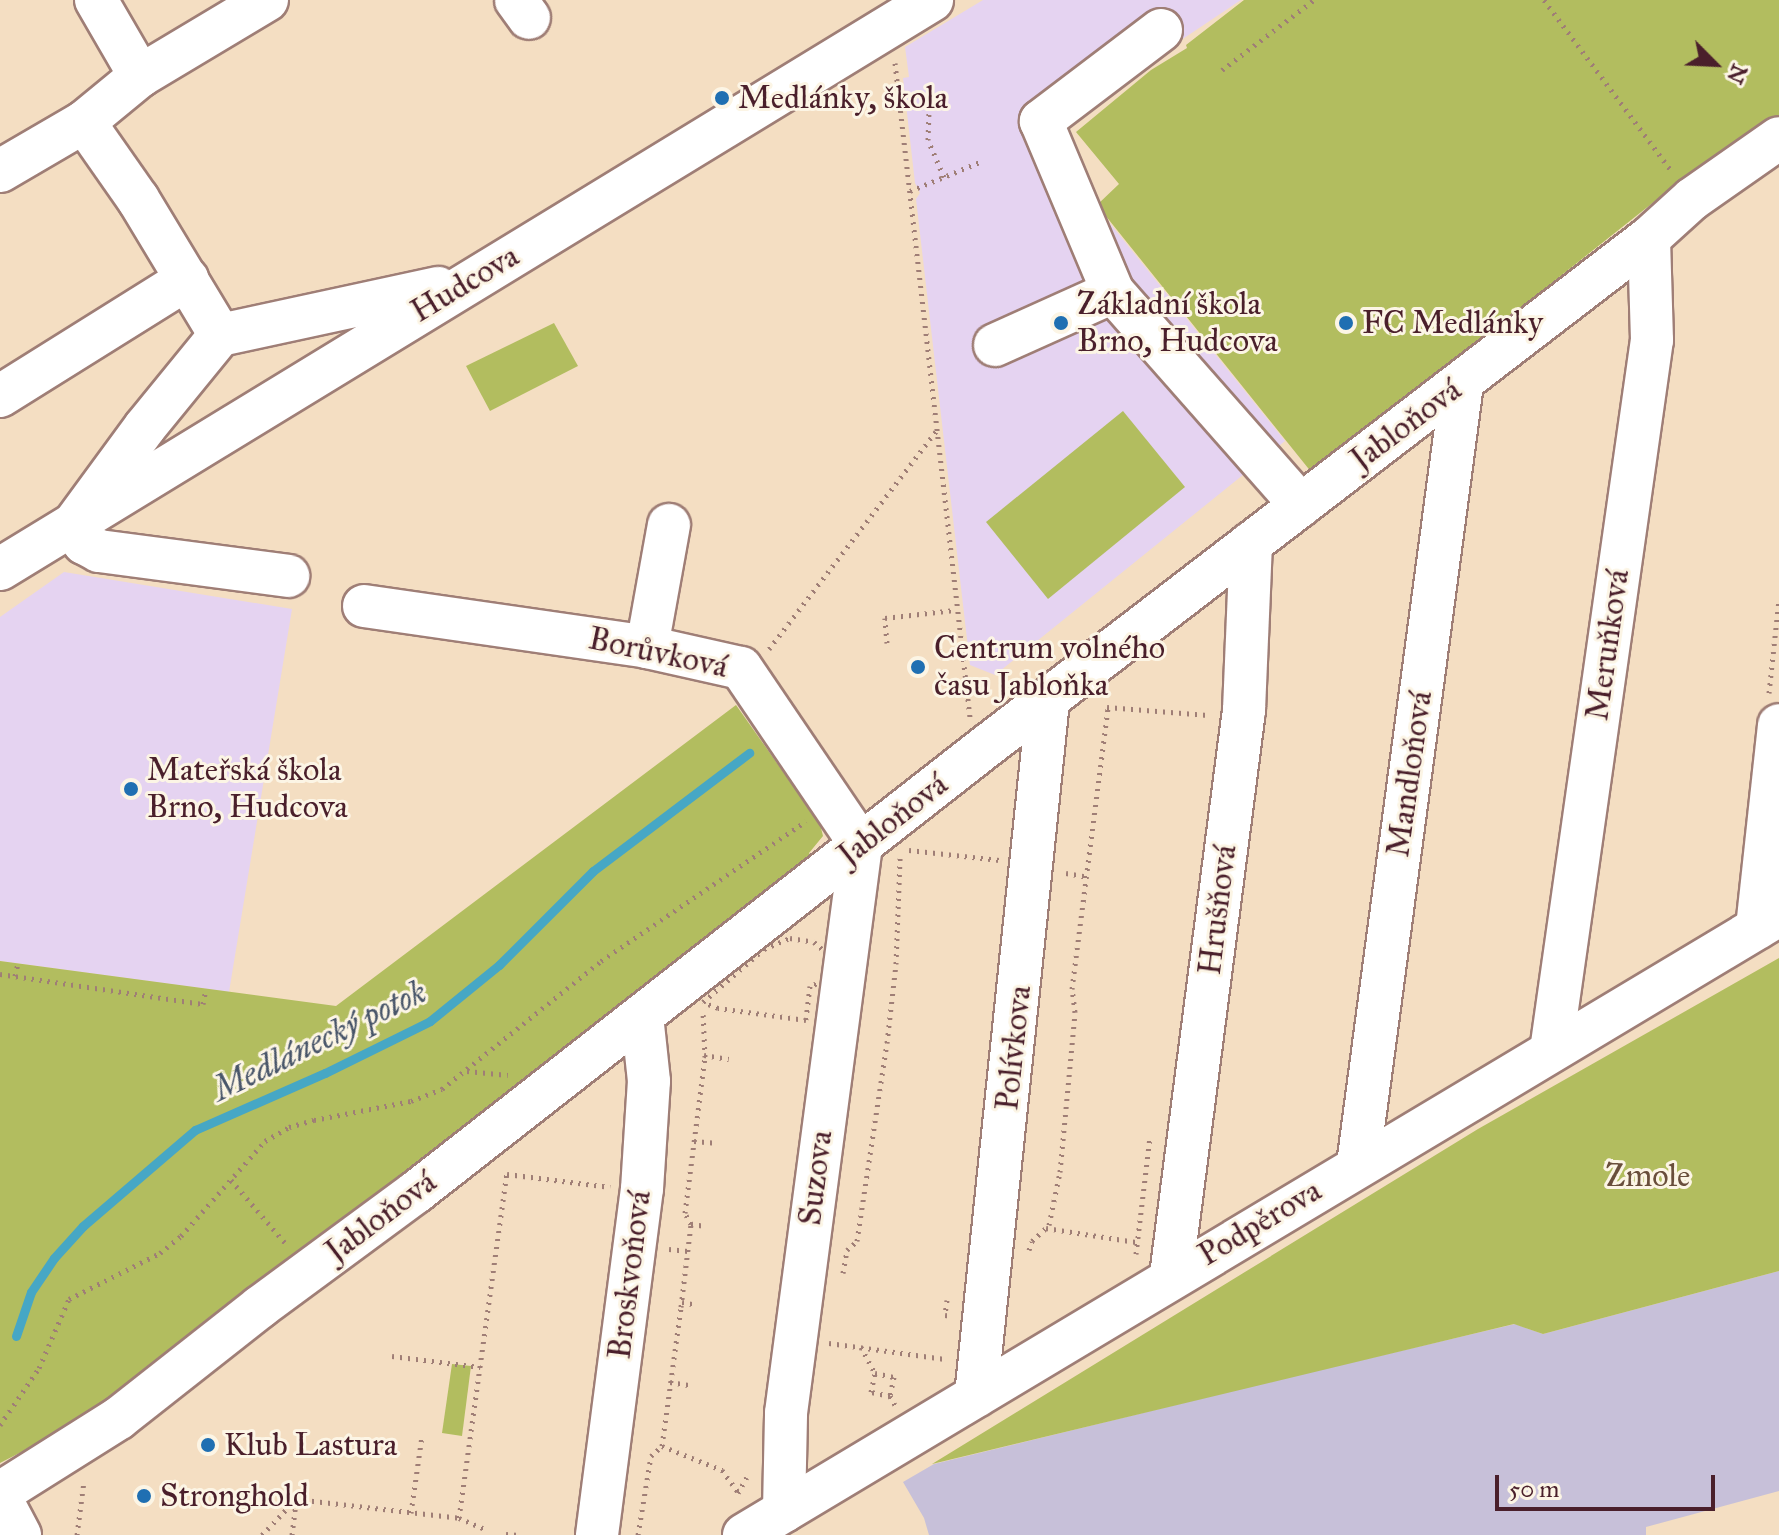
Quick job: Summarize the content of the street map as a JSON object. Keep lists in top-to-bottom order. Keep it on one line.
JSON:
{"streets":{"street":["Hudcova","Jabloňová","Meruňková","Borůvková","Mandloňová","Hrušňová","Polívkova","Suzova","Podpěrova","Broskvoňová"]},"crossings":[["Jabloňová","Meruňková"],["Jabloňová","Borůvková"],["Jabloňová","Mandloňová"],["Jabloňová","Hrušňová"],["Jabloňová","Polívkova"],["Jabloňová","Suzova"],["Jabloňová","Broskvoňová"],["Meruňková","Podpěrova"],["Borůvková","Suzova"],["Mandloňová","Podpěrova"],["Hrušňová","Podpěrova"],["Polívkova","Podpěrova"],["Suzova","Podpěrova"]],"water":["Medlánecký potok"],"parks":["Zmole"],"places":["Medlánky, škola","Základní škola Brno, Hudcova","FC Medlánky","Centrum volného času Jabloňka","Mateřská škola Brno, Hudcova","Klub Lastura","Stronghold"],"scale_bar":"50 m","north":"bottom right"}
